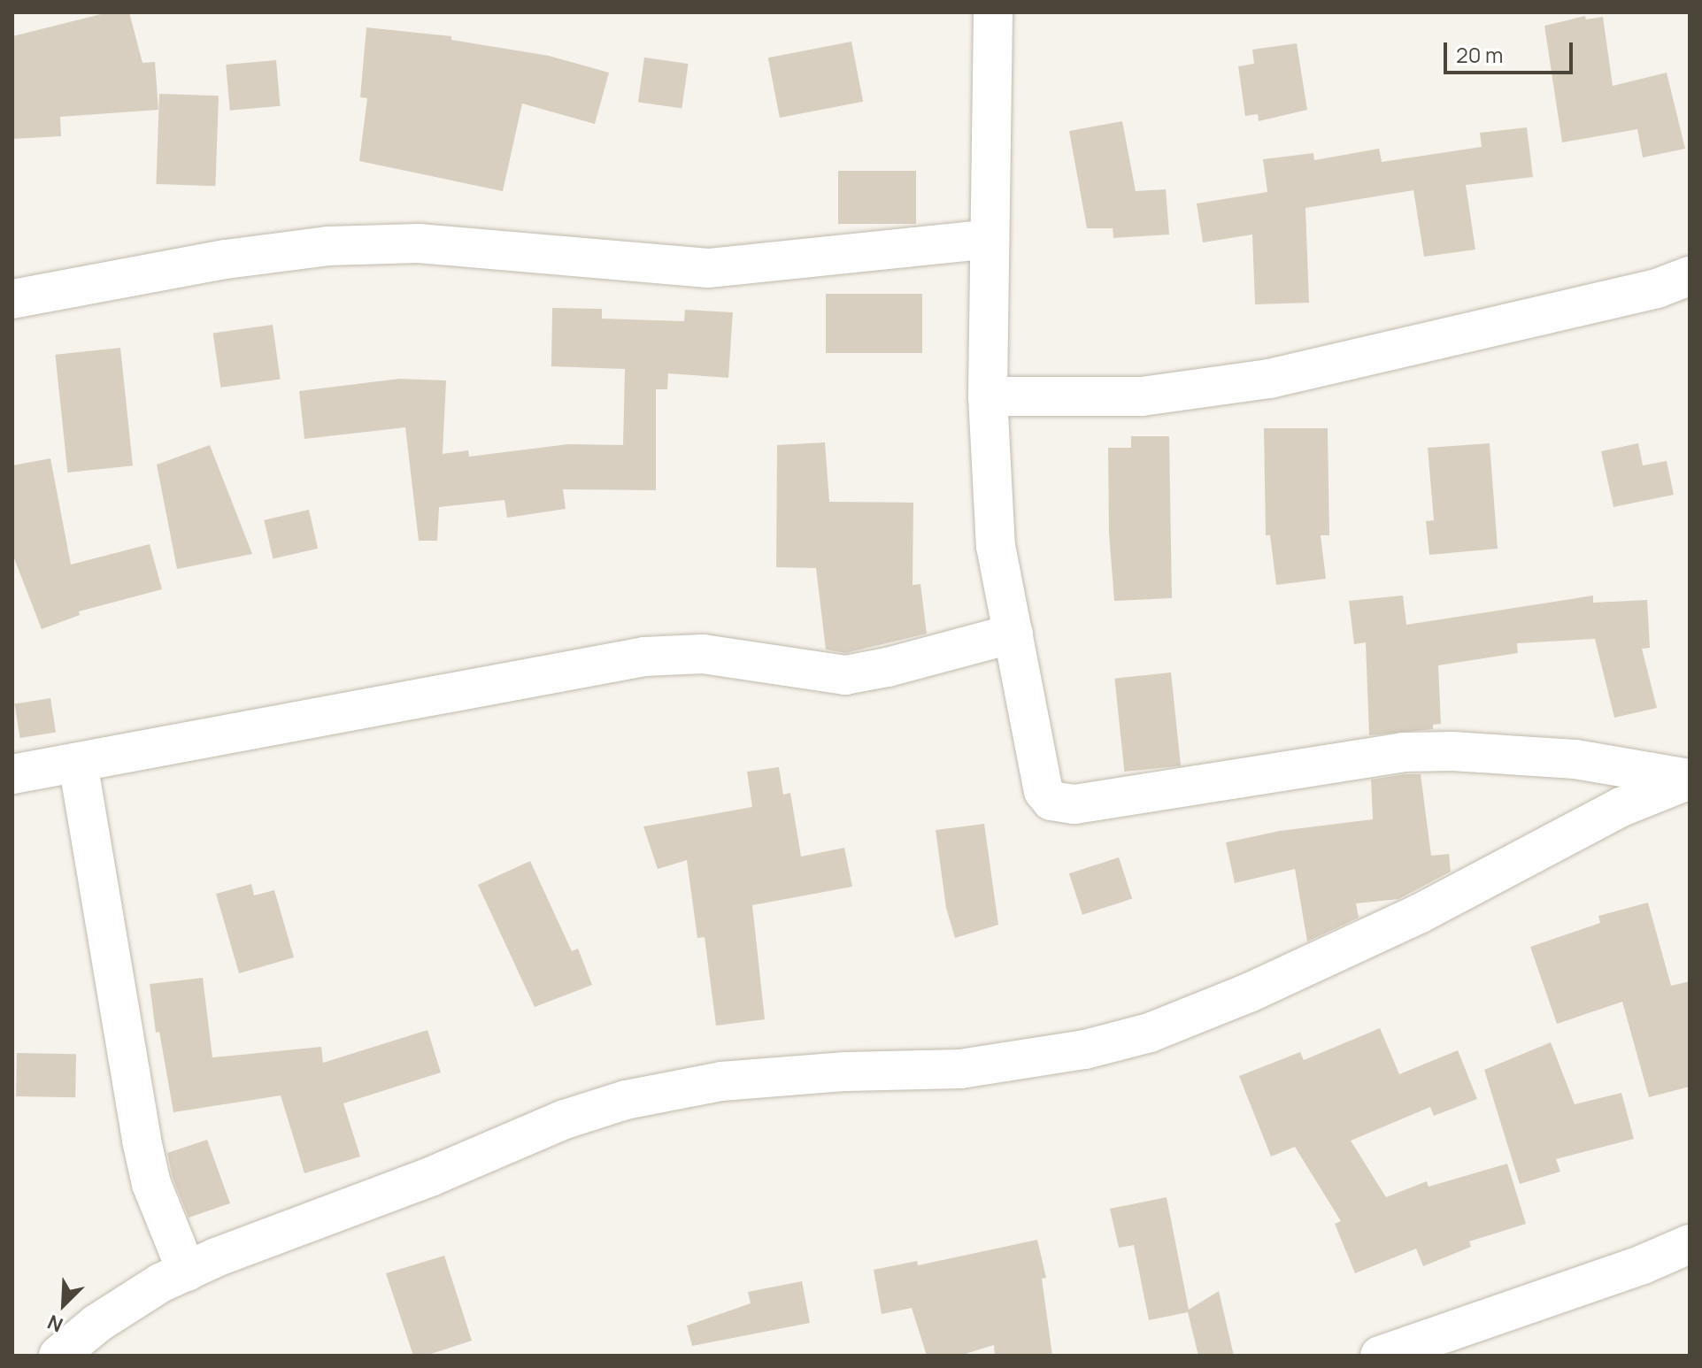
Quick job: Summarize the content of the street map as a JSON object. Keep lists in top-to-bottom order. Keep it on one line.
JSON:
{"scale_bar":"20 m","north":"bottom left"}
